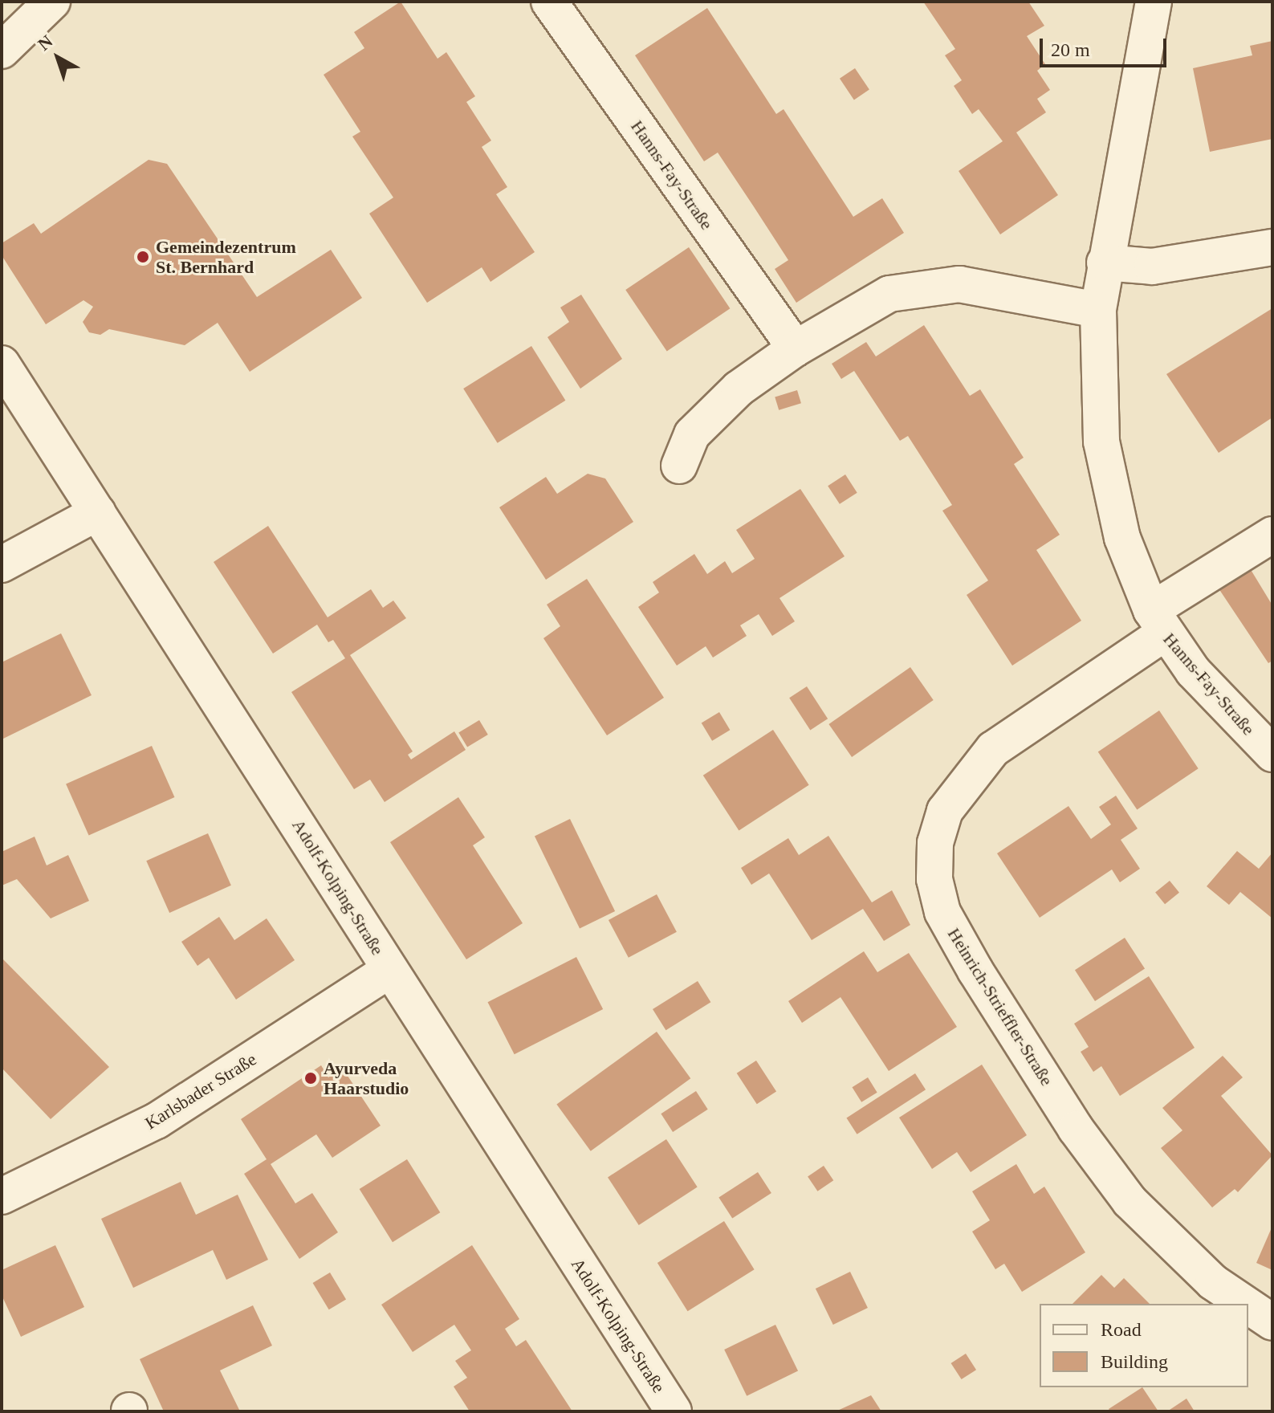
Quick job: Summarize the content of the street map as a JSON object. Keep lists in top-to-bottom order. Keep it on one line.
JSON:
{"streets":{"street":["Hanns-Fay-Straße","Adolf-Kolping-Straße","Heinrich-Strieffler-Straße","Karlsbader Straße"]},"crossings":[["Hanns-Fay-Straße","Heinrich-Strieffler-Straße"],["Adolf-Kolping-Straße","Karlsbader Straße"]],"places":["Gemeindezentrum St. Bernhard","Ayurveda Haarstudio"],"legend":["Road","Building"],"scale_bar":"20 m","north":"top left"}
